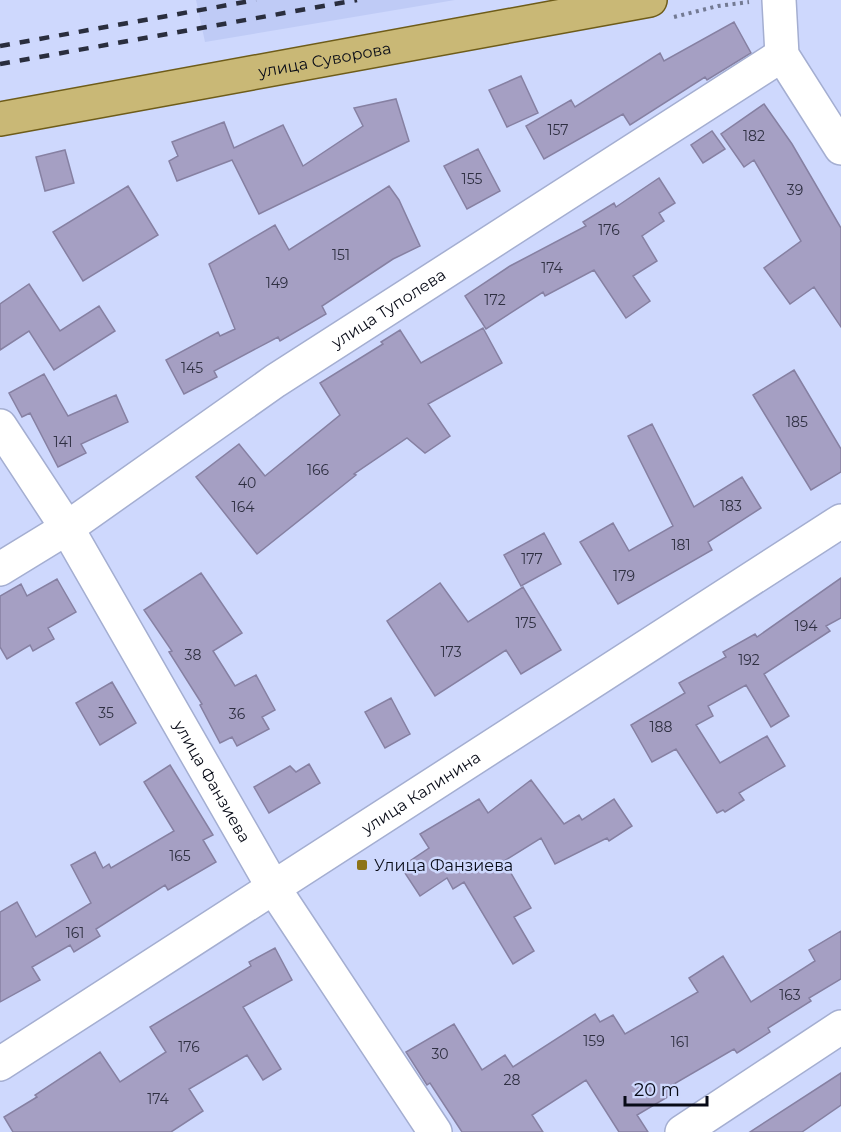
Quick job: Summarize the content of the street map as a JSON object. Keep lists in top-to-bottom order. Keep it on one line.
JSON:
{"streets":{"main road":["улица Суворова"],"street":["улица Туполева","улица Фанзиева","улица Калинина"]},"crossings":[["улица Туполева","улица Фанзиева"],["улица Фанзиева","улица Калинина"]],"places":{"transit":["Улица Фанзиева"]},"house_numbers":["157","182","155","39","176","151","174","149","172","145","185","141","166","40","183","164","181","177","179","175","194","173","38","192","35","36","188","165","161","163","159","161","176","30","28","174"],"scale_bar":"20 m"}
